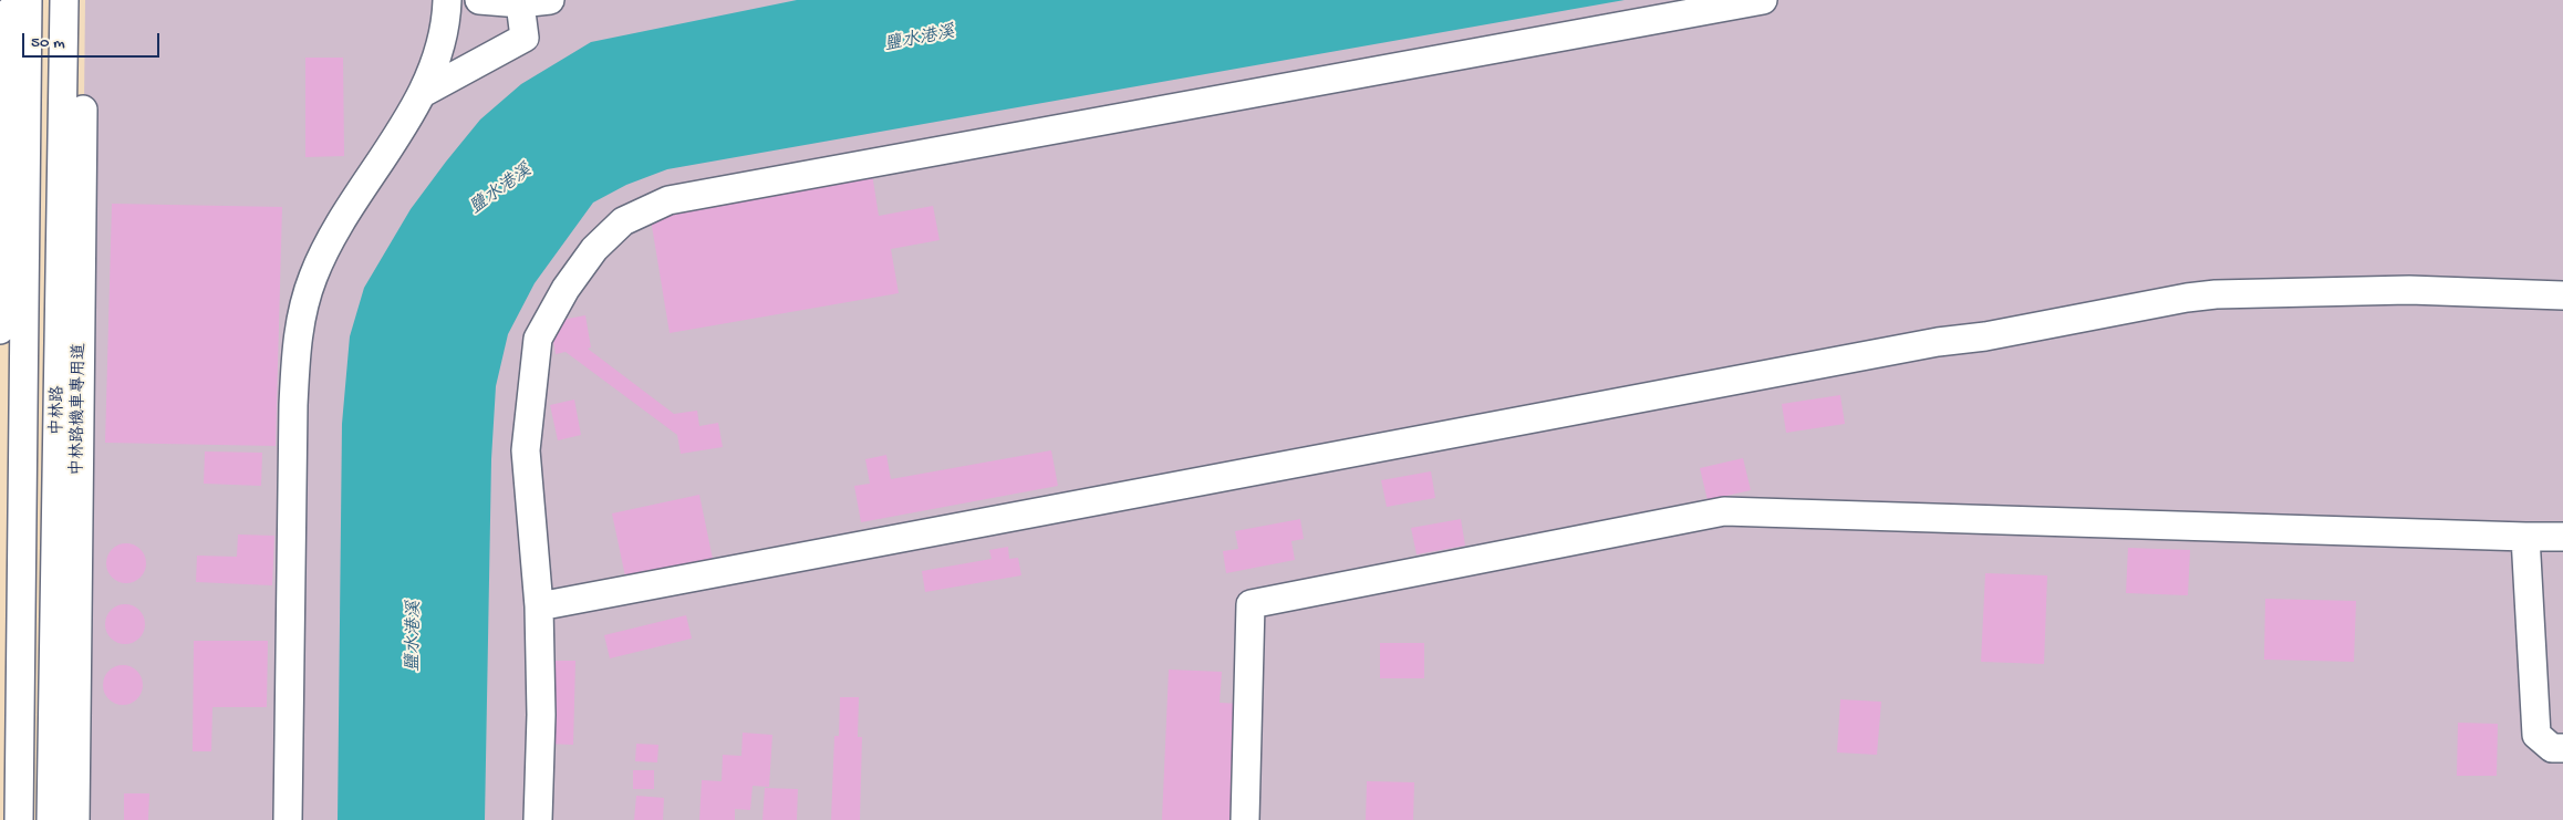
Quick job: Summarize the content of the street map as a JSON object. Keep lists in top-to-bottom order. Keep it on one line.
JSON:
{"streets":{"street":["中林路機車專用道","中林路"]},"water":["鹽水港溪"],"scale_bar":"50 m"}
